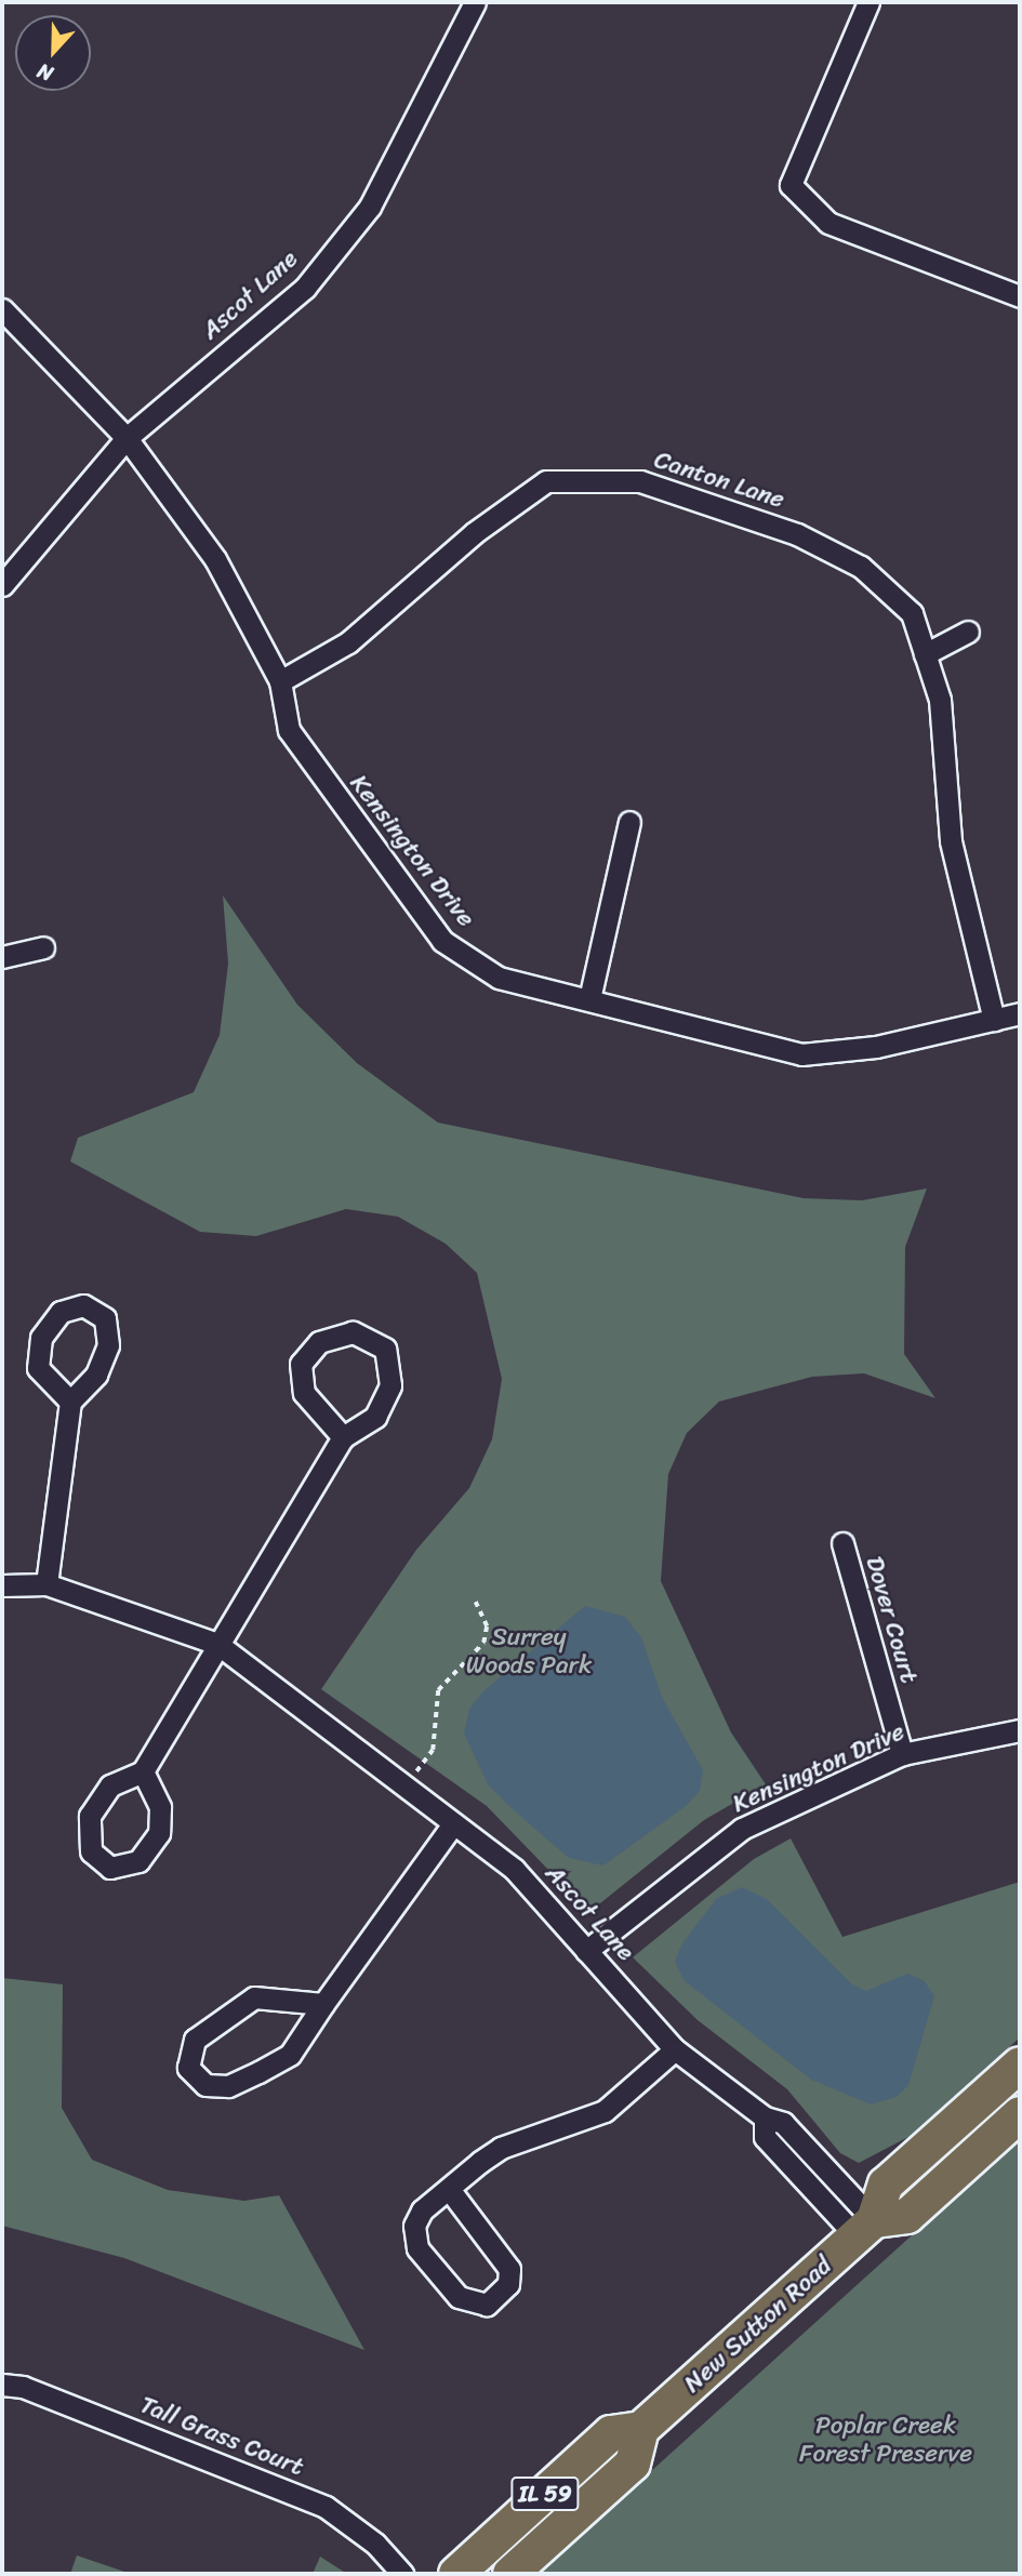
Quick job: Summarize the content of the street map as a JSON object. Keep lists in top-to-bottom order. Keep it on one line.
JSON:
{"streets":{"main road":["New Sutton Road","IL 59"],"street":["Ascot Lane","Canton Lane","Kensington Drive","Dover Court","Tall Grass Court"]},"crossings":[["Ascot Lane","Kensington Drive"],["Ascot Lane","New Sutton Road"],["Canton Lane","Kensington Drive"],["Kensington Drive","Dover Court"],["New Sutton Road","IL 59"]],"parks":["Surrey Woods Park","Poplar Creek Forest Preserve"],"north":"bottom"}
